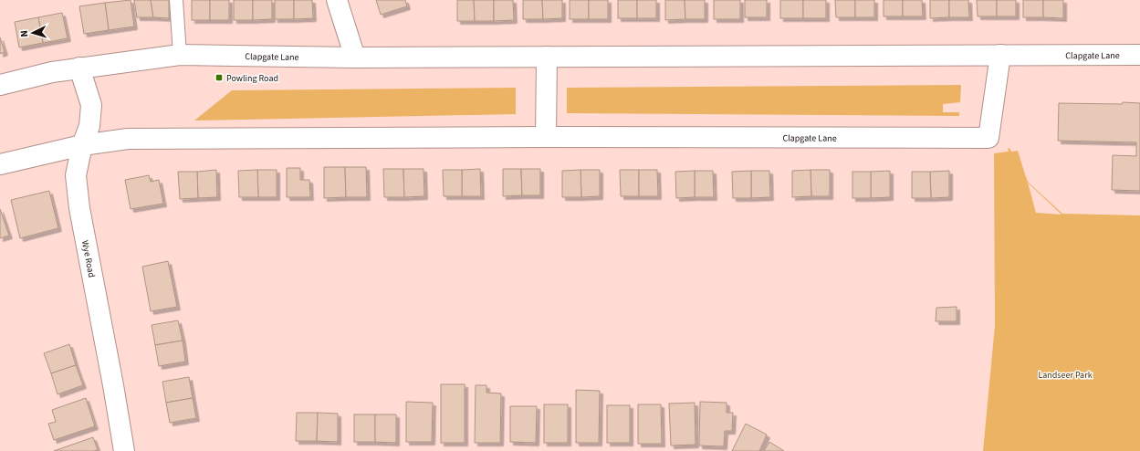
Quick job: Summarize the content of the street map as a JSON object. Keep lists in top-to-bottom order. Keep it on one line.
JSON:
{"streets":{"street":["Clapgate Lane","Wye Road"]},"crossings":[["Clapgate Lane","Wye Road"]],"parks":["Landseer Park"],"places":{"transit":["Powling Road"]},"north":"left"}
